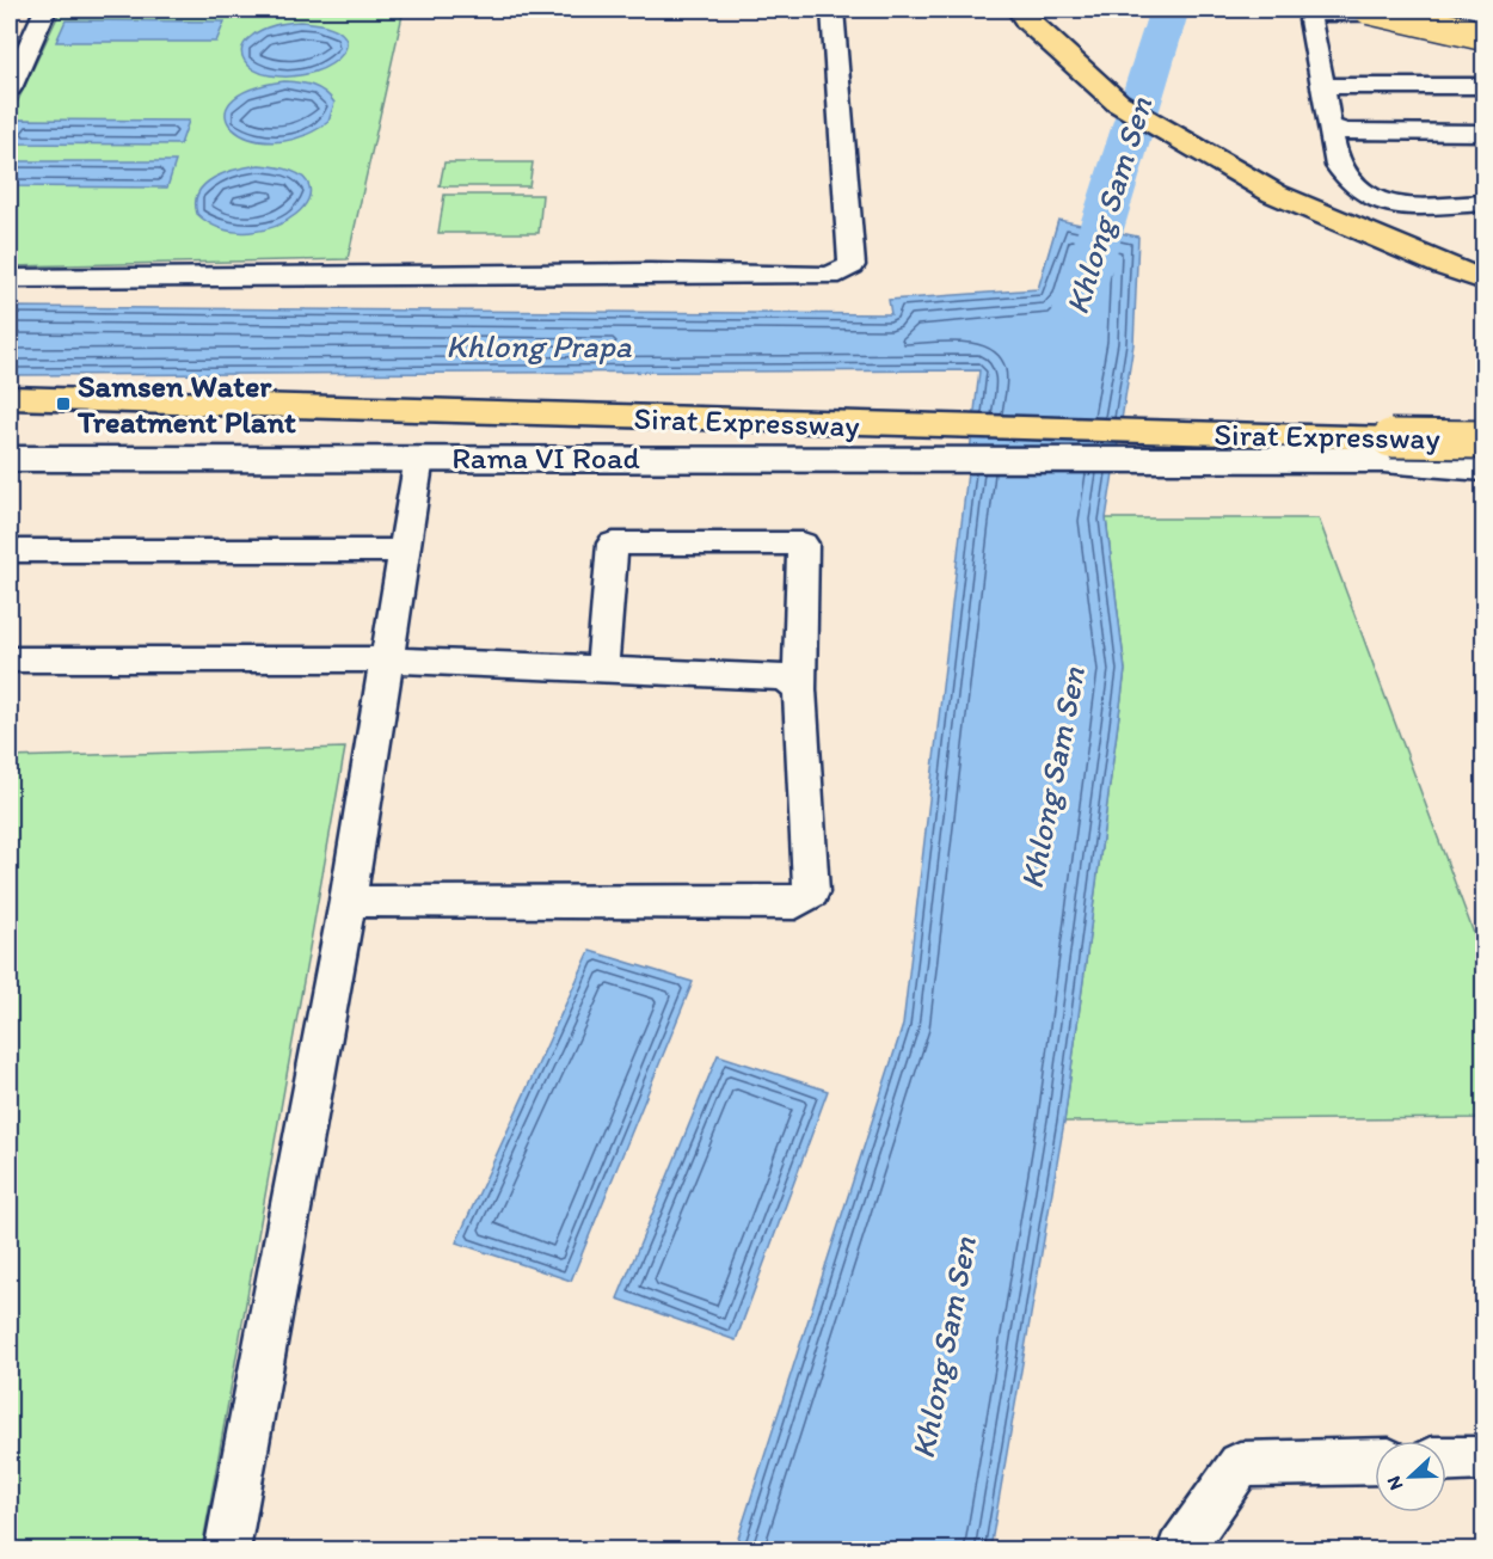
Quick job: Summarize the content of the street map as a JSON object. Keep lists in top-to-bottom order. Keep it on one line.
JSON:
{"streets":{"highway":["Sirat Expressway"],"main road":["Rama VI Road"]},"crossings":[["Sirat Expressway","Rama VI Road"]],"water":["Khlong Sam Sen","Khlong Prapa"],"places":{"transit":["Samsen Water Treatment Plant"]},"north":"left"}
